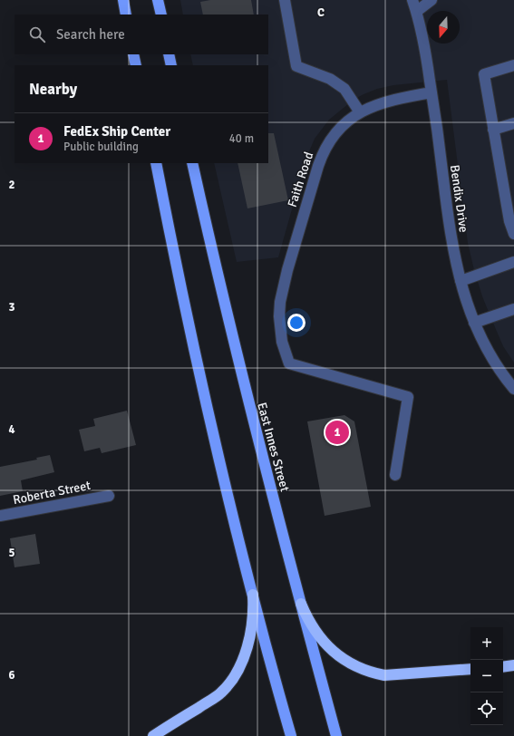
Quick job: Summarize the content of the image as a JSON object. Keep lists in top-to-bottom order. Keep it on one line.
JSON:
{"streets":{"main road":["East Innes Street"],"street":["Faith Road","Bendix Drive","Roberta Street"]},"crossings":[["Faith Road","Bendix Drive"]],"north":"bottom","page":{"search":"Search here","heading":"Nearby","list":[{"mark":"1","name":"FedEx Ship Center","note":"Public building","value":"40 m"}],"pins":"1","map_buttons":["+","−"]},"grid":{"columns":["C"],"rows":["2","3","4","5","6"]}}
